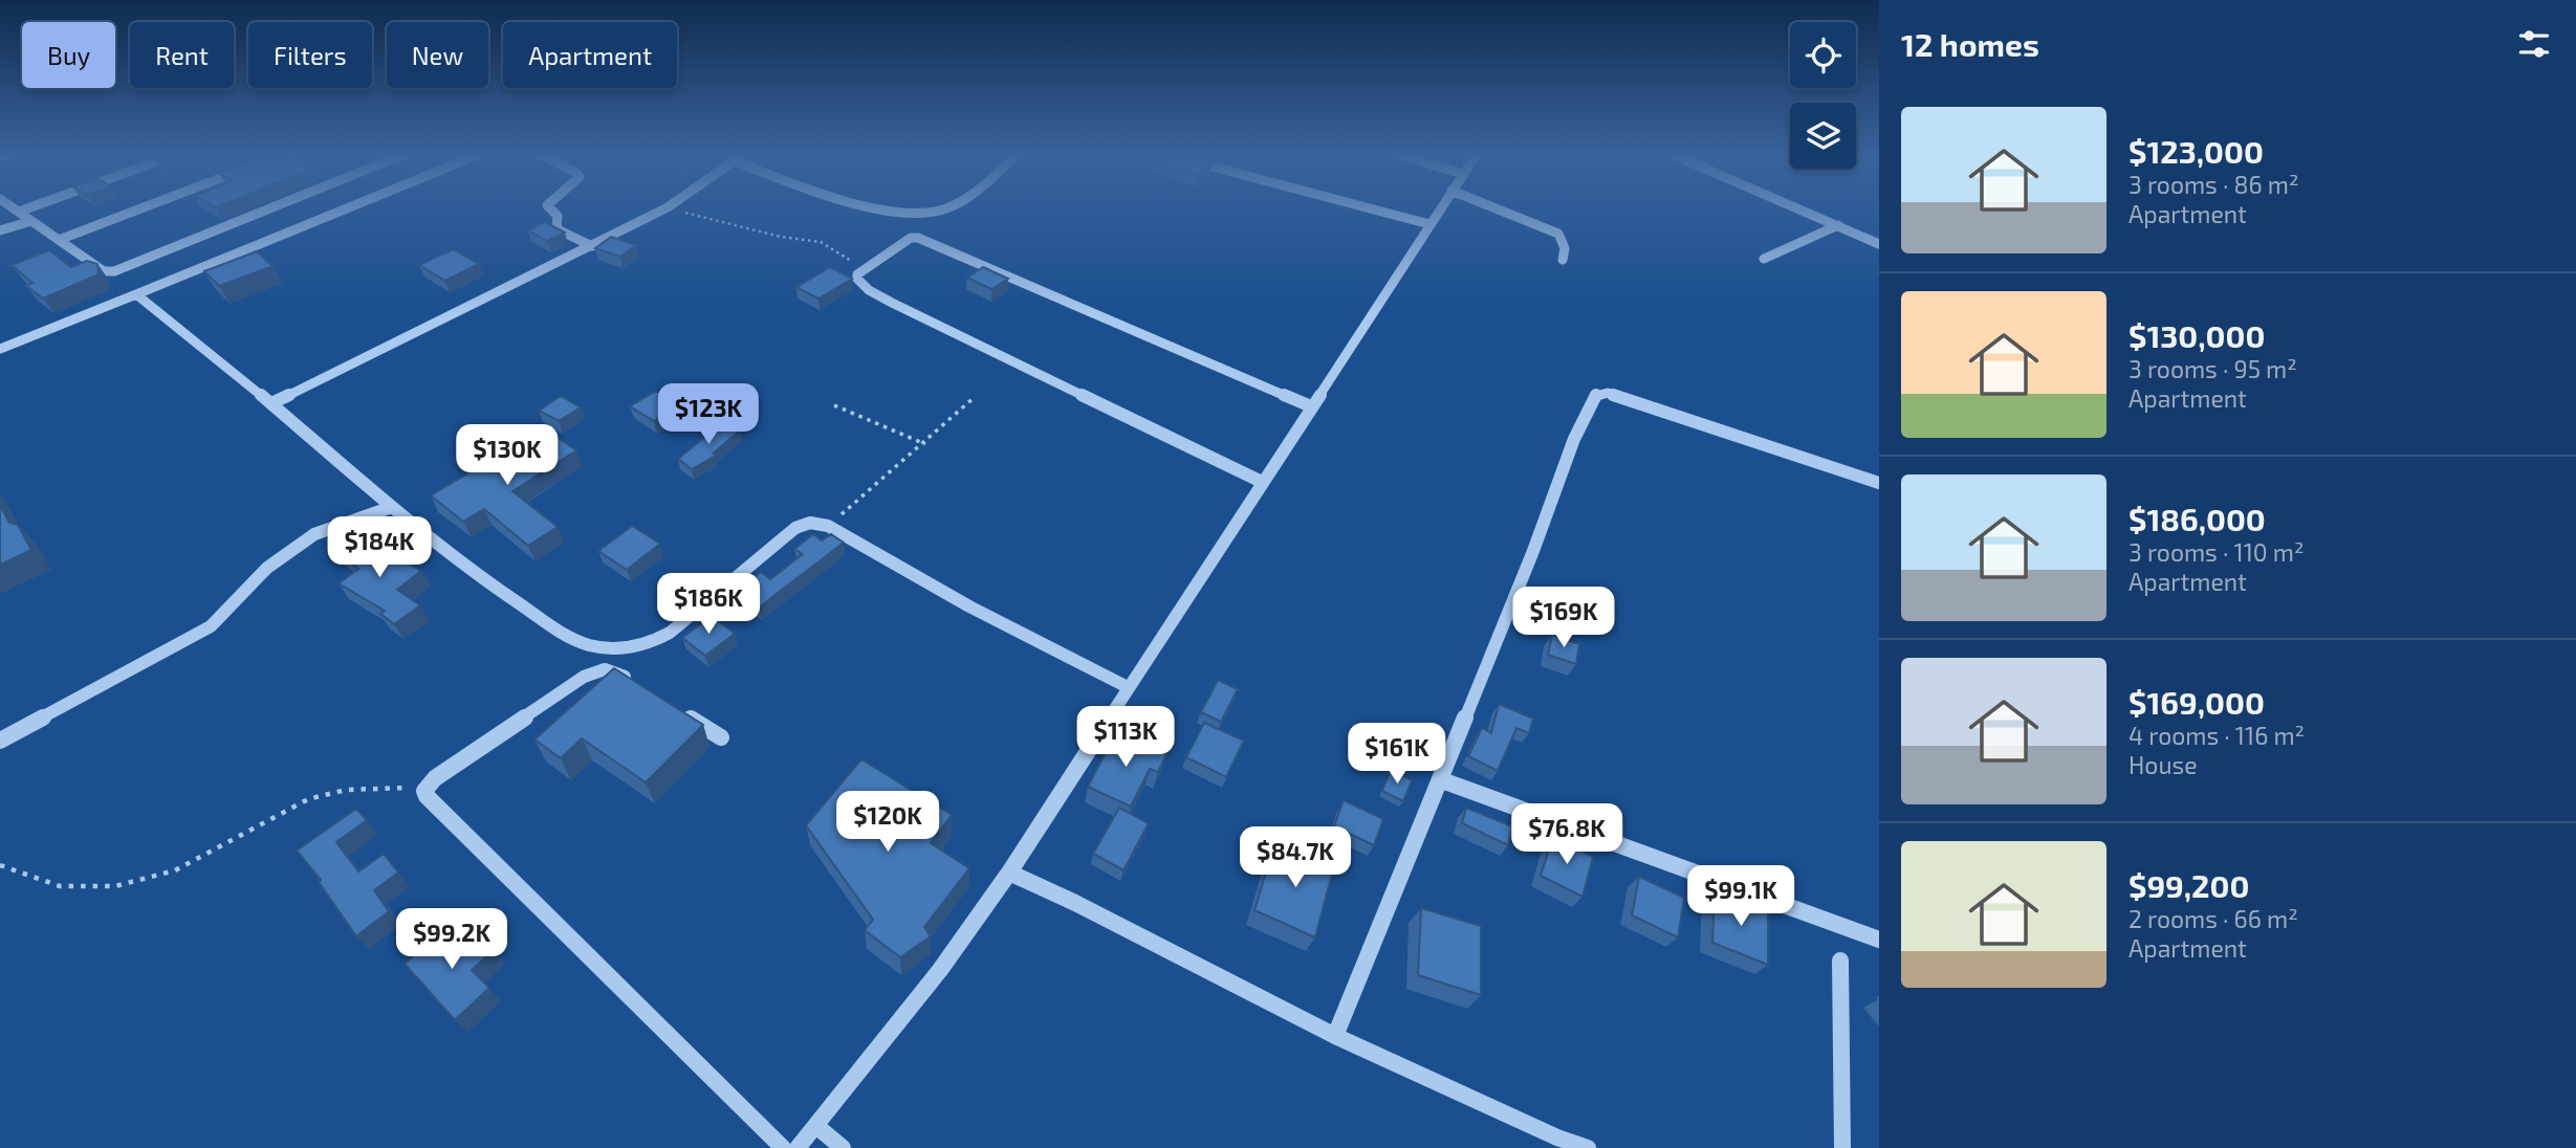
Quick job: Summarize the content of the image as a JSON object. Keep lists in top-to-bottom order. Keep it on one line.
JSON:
{"page":{"heading":"12 homes","chip":["Buy","Rent","Filters","New","Apartment"],"list":[{"name":"$123,000","note":"3 rooms · 86 m² · Apartment"},{"name":"$130,000","note":"3 rooms · 95 m² · Apartment"},{"name":"$186,000","note":"3 rooms · 110 m² · Apartment"},{"name":"$169,000","note":"4 rooms · 116 m² · House"},{"name":"$99,200","note":"2 rooms · 66 m² · Apartment"}],"price":["$123K","$130K","$184K","$186K","$169K","$113K","$161K","$120K","$76.8K","$84.7K","$99.1K","$99.2K"]}}
